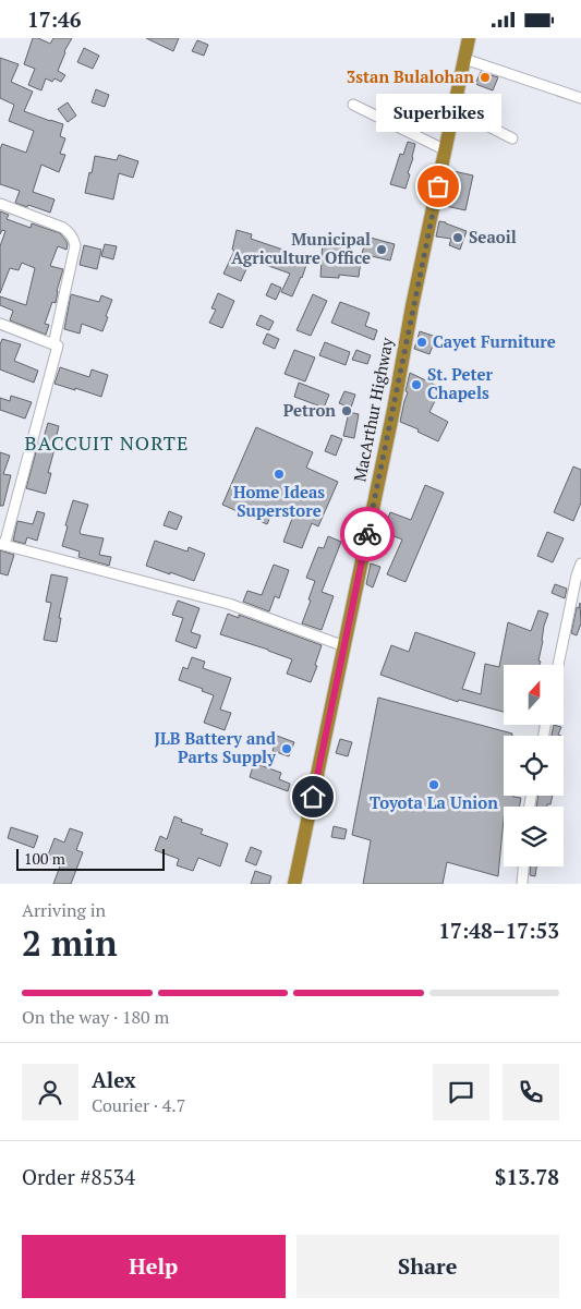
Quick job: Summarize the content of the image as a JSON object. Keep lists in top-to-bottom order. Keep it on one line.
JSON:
{"streets":{"highway":["MacArthur Highway"]},"districts":["BACCUIT NORTE"],"places":["3stan Bulalohan","Superbikes","Seaoil","Municipal Agriculture Office","Cayet Furniture","St. Peter Chapels","Petron","Home Ideas Superstore","JLB Battery and Parts Supply","Toyota La Union"],"scale_bar":"100 m","north":"top","page":{"status":"17:46","bubble":"Superbikes","scale":"100 m","heading":["2 min","Arriving in","17:48–17:53"],"panel":["Alex","Courier · 4.7","Order #8534","$13.78"],"bar":"On the way · 180 m","buttons":["Help","Share"]}}
